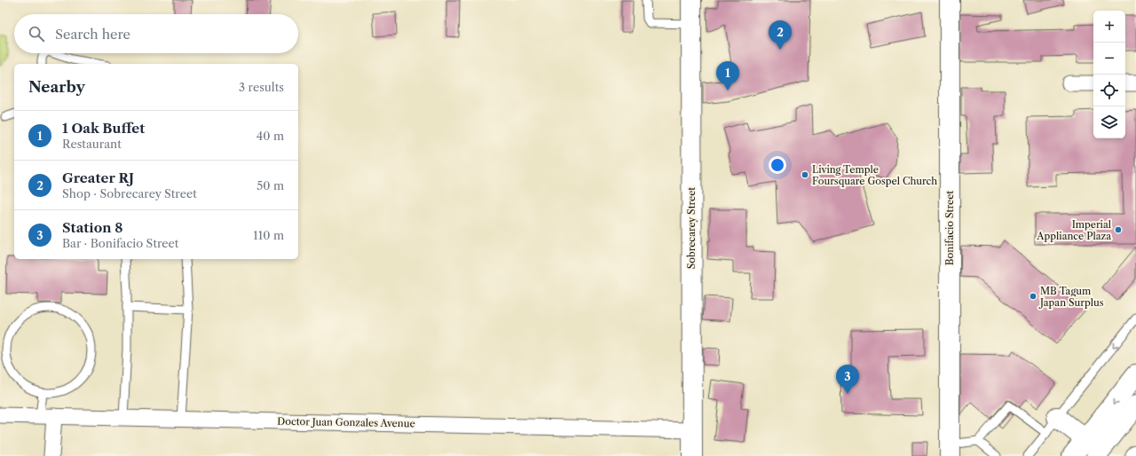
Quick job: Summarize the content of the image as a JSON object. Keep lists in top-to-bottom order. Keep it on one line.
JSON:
{"streets":{"main road":["Sobrecarey Street","Bonifacio Street"],"street":["Doctor Juan Gonzales Avenue"]},"crossings":[["Sobrecarey Street","Doctor Juan Gonzales Avenue"]],"places":["Living Temple Foursquare Gospel Church","Imperial Appliance Plaza","MB Tagum Japan Surplus"],"page":{"map_buttons":["+","−"],"search":"Search here","pins":["2","1","3"],"heading":["Nearby","3 results"],"list":[{"mark":"1","name":"1 Oak Buffet","note":"Restaurant","value":"40 m"},{"mark":"2","name":"Greater RJ","note":"Shop · Sobrecarey Street","value":"50 m"},{"mark":"3","name":"Station 8","note":"Bar · Bonifacio Street","value":"110 m"}]}}
